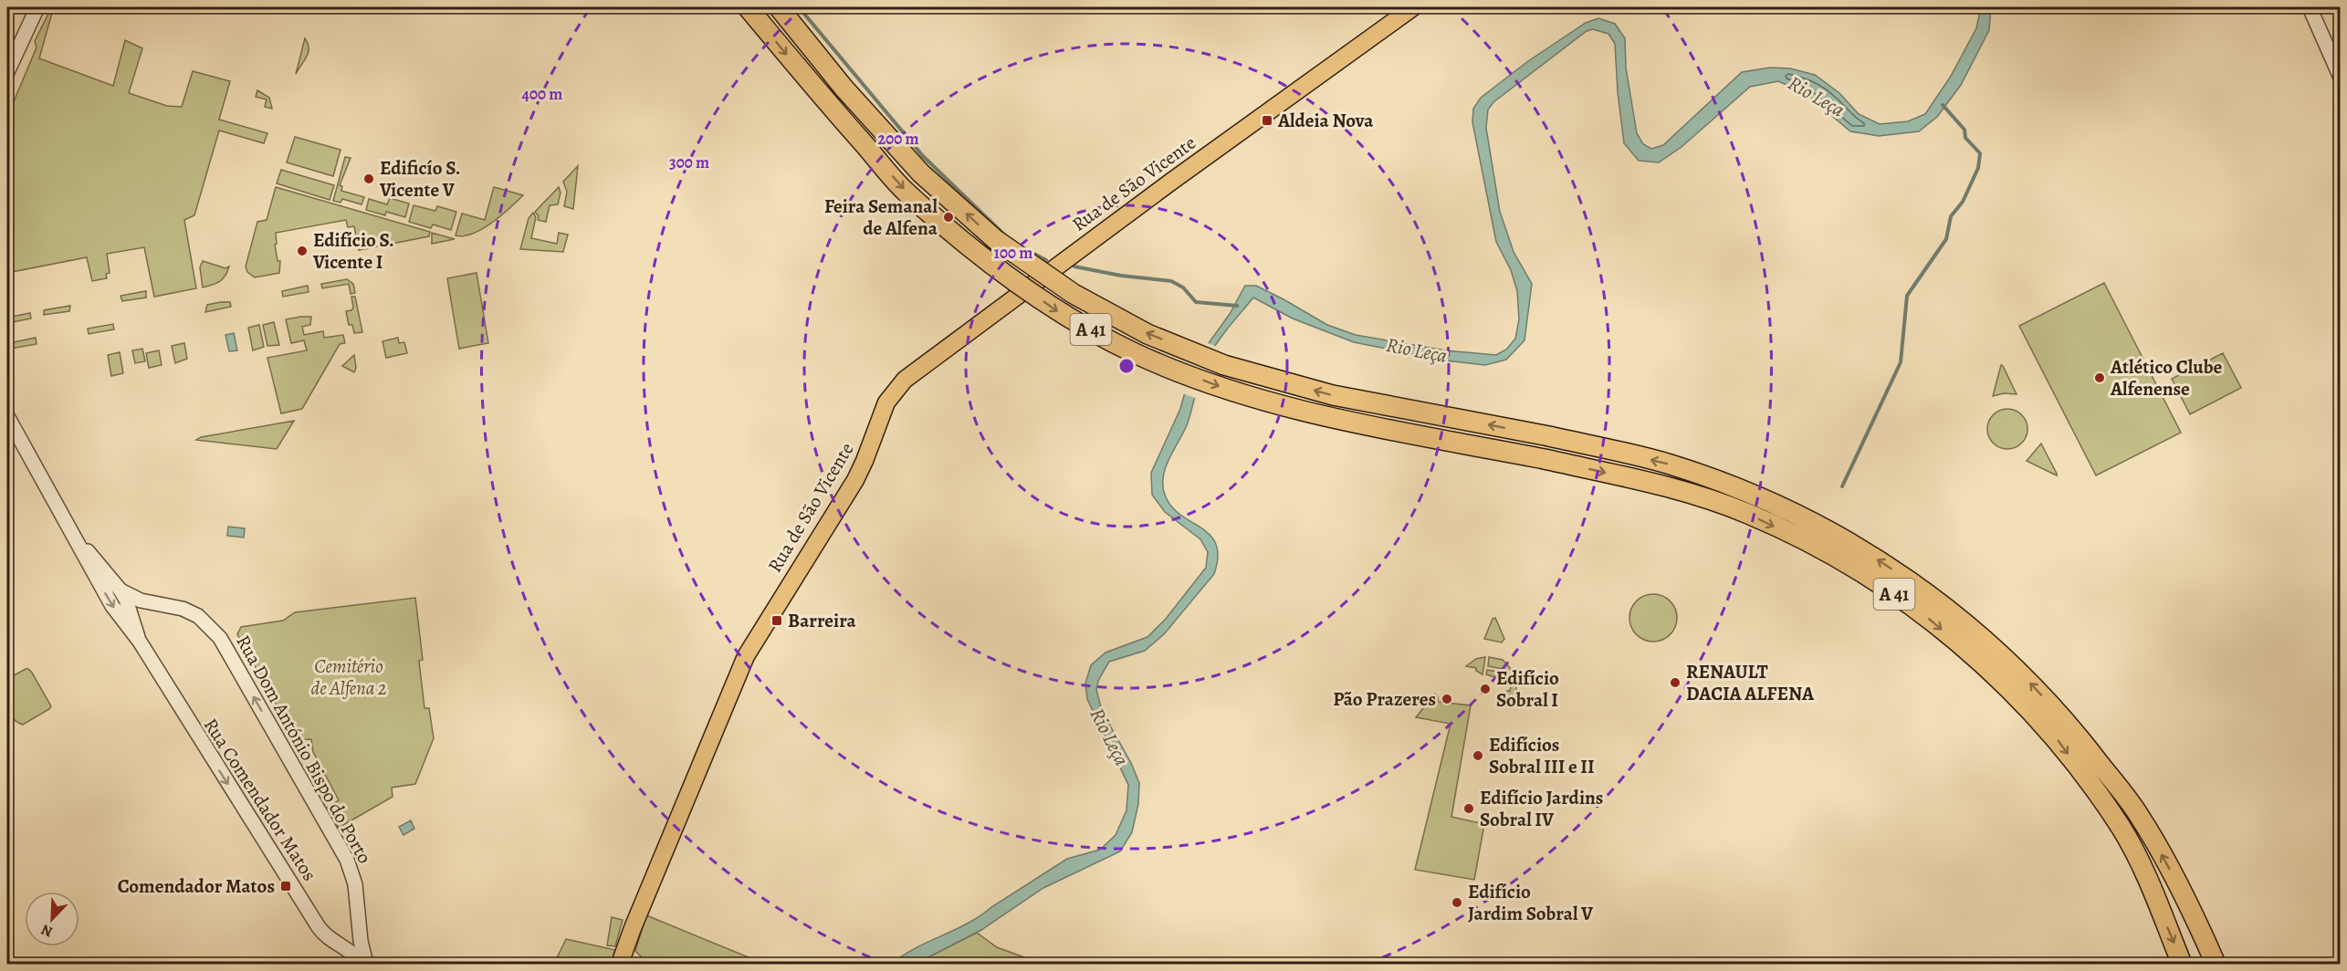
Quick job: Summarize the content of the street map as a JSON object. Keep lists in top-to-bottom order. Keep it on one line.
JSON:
{"streets":{"highway":["A 41"],"main road":["Rua de São Vicente"],"street":["Rua Dom António Bispo do Porto","Rua Comendador Matos"]},"crossings":[["Rua Dom António Bispo do Porto","Rua Comendador Matos"]],"one_way":["Rua Dom António Bispo do Porto","Rua Comendador Matos"],"water":["Rio Leça"],"parks":["Cemitério de Alfena 2"],"places":{"transit":["Aldeia Nova","Barreira","Comendador Matos"],"other":["Edificío S. Vicente V","Feira Semanal de Alfena","Edifício S. Vicente I","Atlético Clube Alfenense","RENAULT DACIA ALFENA","Edifício Sobral I","Pão Prazeres","Edifícios Sobral III e II","Edifício Jardins Sobral IV","Edifício Jardim Sobral V"]},"north":"bottom left","rings":["400 m","200 m","300 m","100 m"]}
